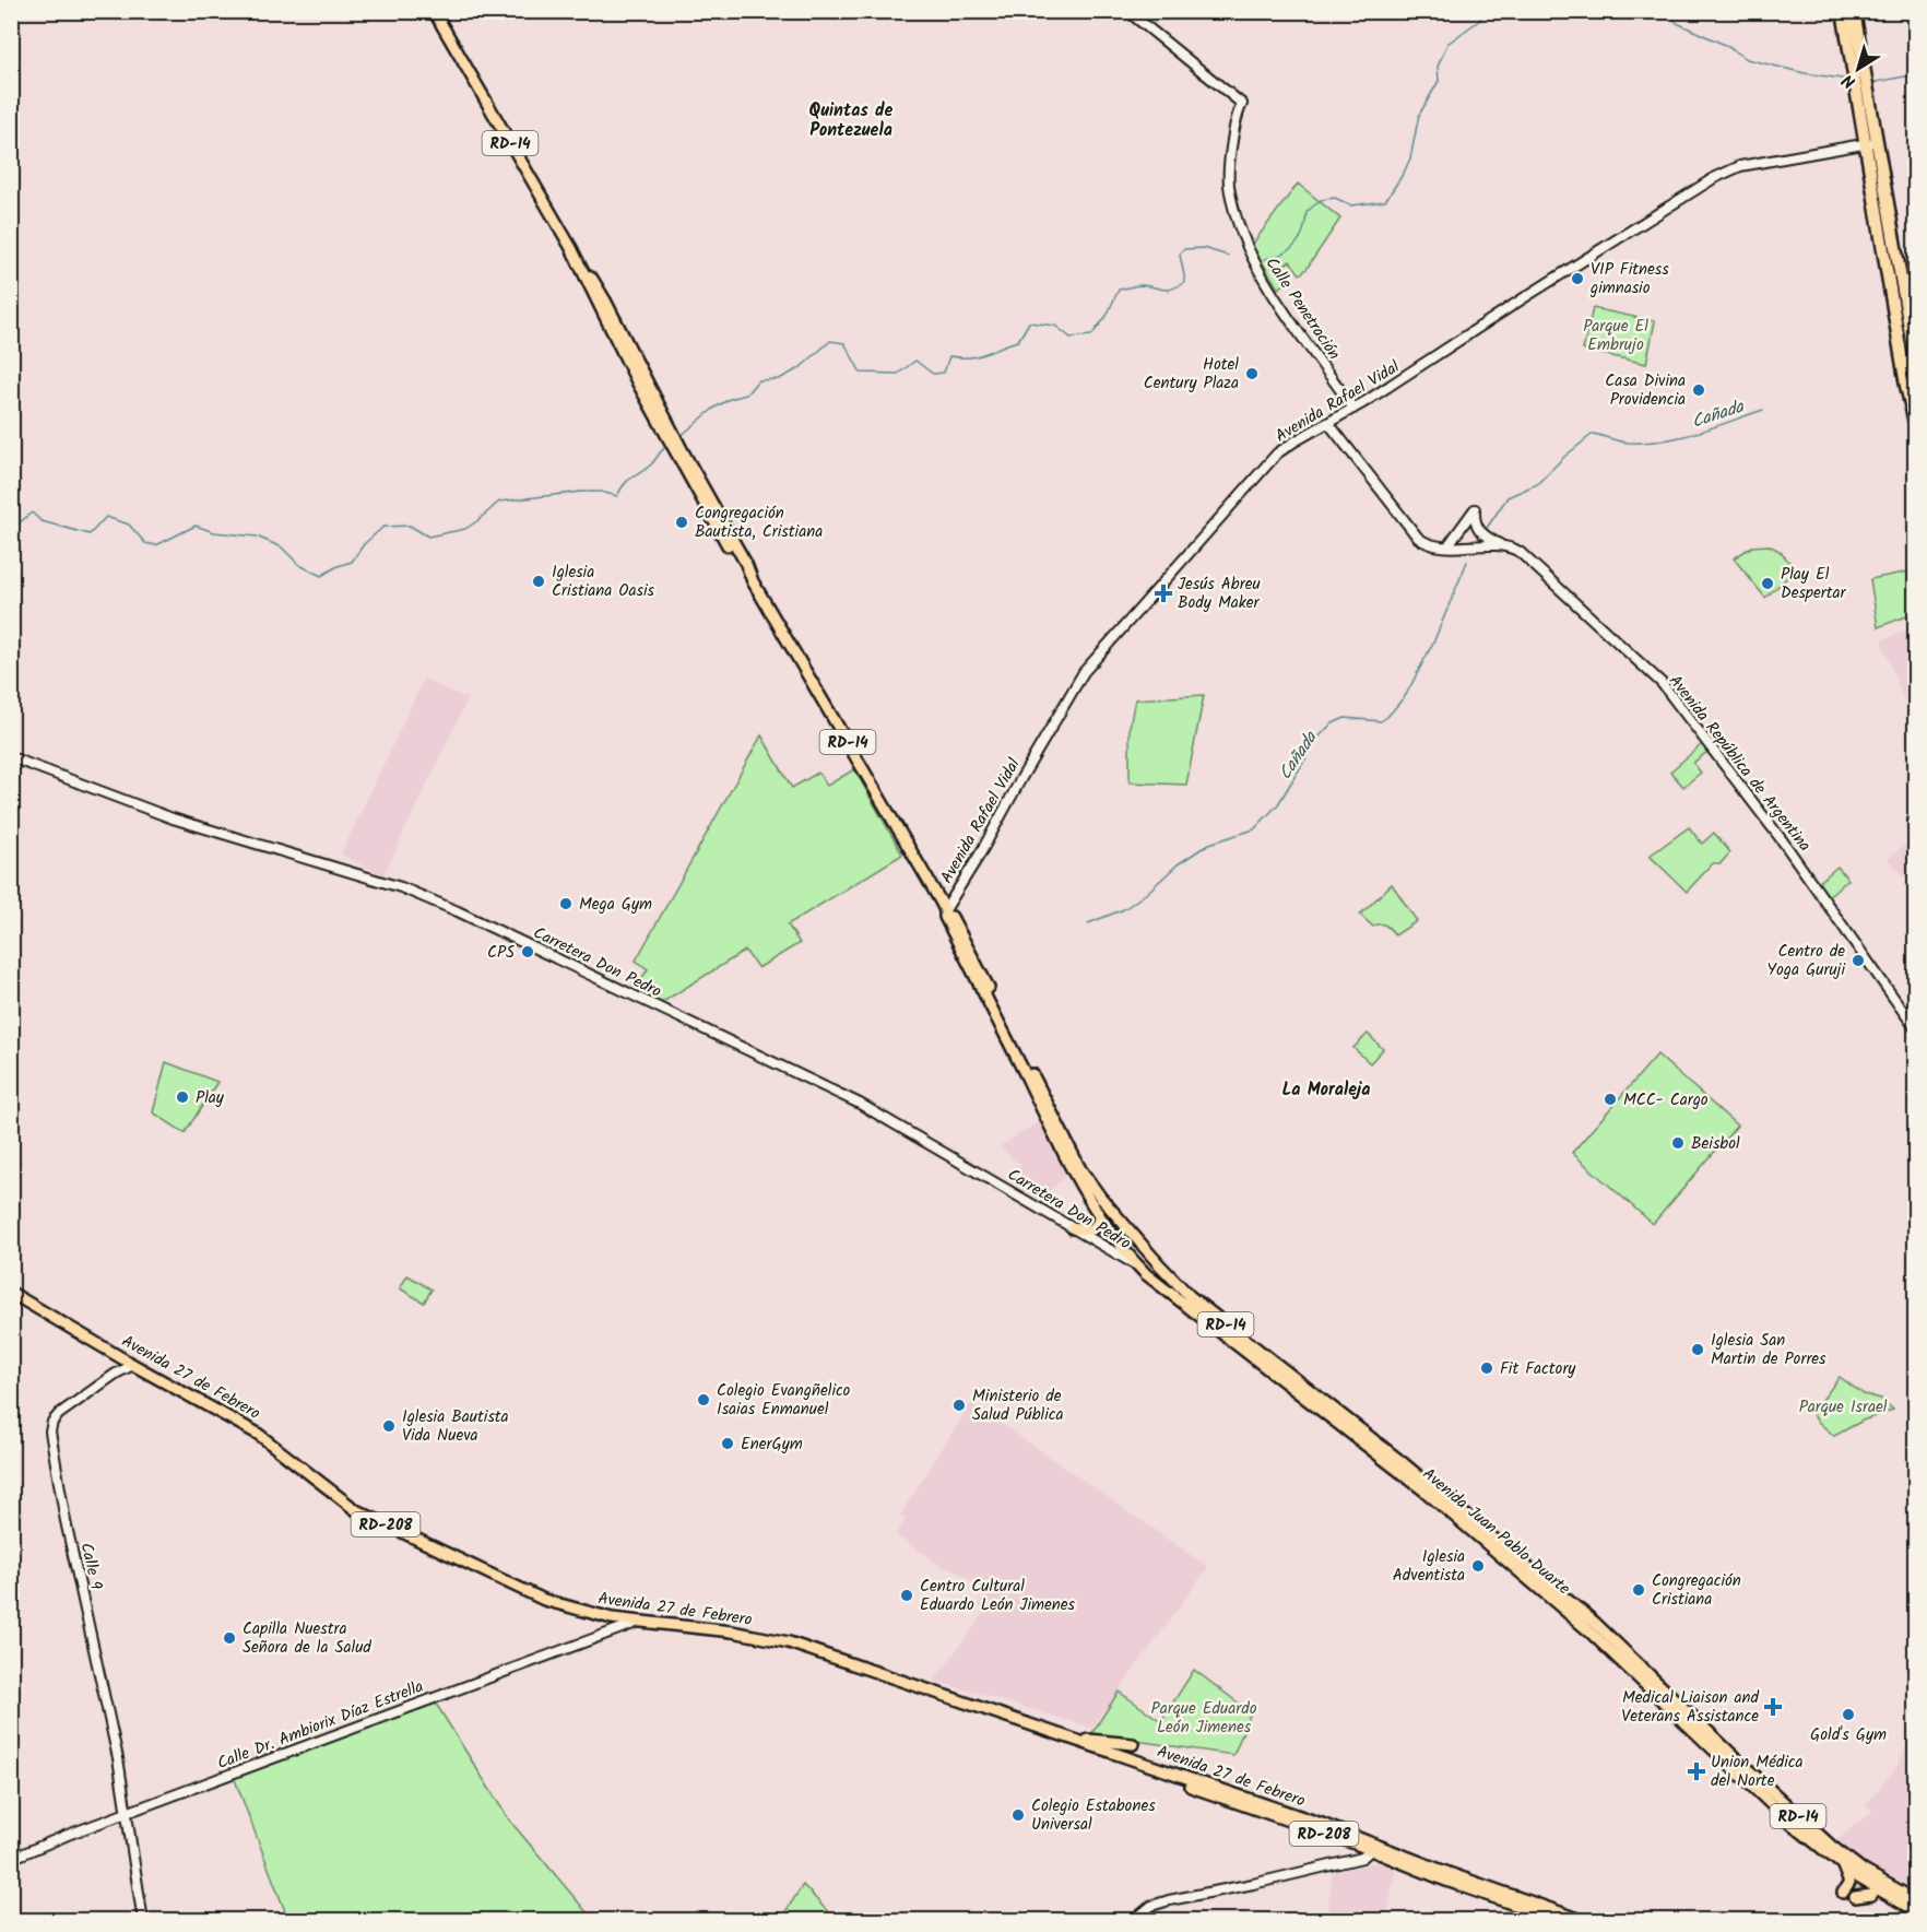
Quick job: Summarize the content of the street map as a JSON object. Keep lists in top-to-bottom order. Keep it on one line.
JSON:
{"streets":{"main road":["RD-14","Calle Penetración","Avenida Rafael Vidal","Avenida República de Argentina","Carretera Don Pedro","Avenida 27 de Febrero","RD-208","Avenida Juan Pablo Duarte","Calle 9","Calle Dr. Ambiorix Díaz Estrella"]},"crossings":[["RD-14","Avenida Rafael Vidal"],["RD-14","Avenida Juan Pablo Duarte"],["Calle Penetración","Avenida Rafael Vidal"],["Avenida Rafael Vidal","Avenida República de Argentina"],["Carretera Don Pedro","Avenida Juan Pablo Duarte"],["Avenida 27 de Febrero","Calle 9"],["Avenida 27 de Febrero","Calle Dr. Ambiorix Díaz Estrella"],["Calle 9","Calle Dr. Ambiorix Díaz Estrella"]],"districts":["Quintas de Pontezuela","La Moraleja"],"water":["Cañada"],"parks":["Parque El Embrujo","Parque Israel","Parque Eduardo León Jimenes"],"places":{"other":["VIP Fitness gimnasio","Hotel Century Plaza","Casa Divina Providencia","Congregación Bautista, Cristiana","Iglesia Cristiana Oasis","Play El Despertar","Mega Gym","CPS","Centro de Yoga Guruji","Play","MCC- Cargo","Beisbol","Iglesia San Martin de Porres","Fit Factory","Colegio Evangñelico Isaias Enmanuel","Ministerio de Salud Pública","Iglesia Bautista Vida Nueva","EnerGym","Iglesia Adventista","Congregación Cristiana","Centro Cultural Eduardo León Jimenes","Capilla Nuestra Señora de la Salud","Gold's Gym","Colegio Estabones Universal"],"health":["Jesús Abreu Body Maker","Medical Liaison and Veterans Assistance","Union Médica del Norte"]},"north":"bottom left"}
